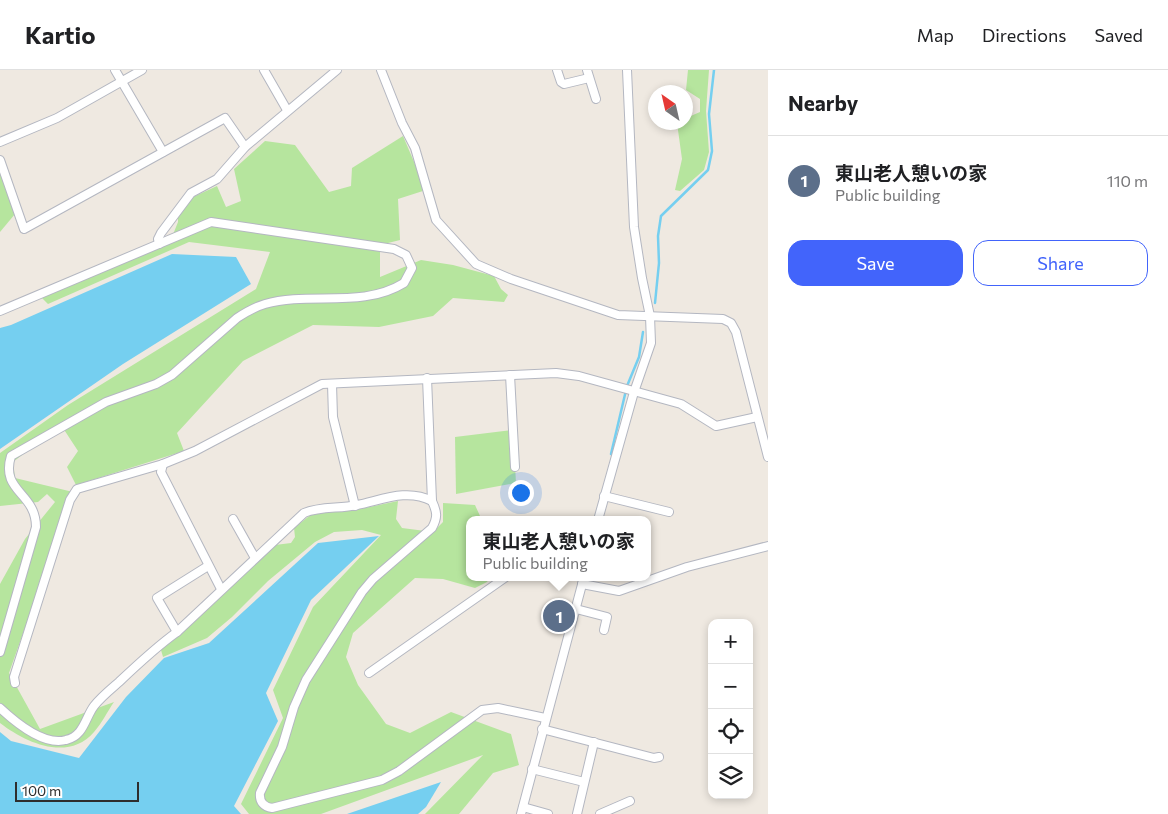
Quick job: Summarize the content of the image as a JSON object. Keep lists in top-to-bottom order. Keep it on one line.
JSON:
{"scale_bar":"100 m","north":"top left","page":{"header":"Kartio","nav":["Map","Directions","Saved"],"heading":"Nearby","list":[{"mark":"1","name":"東山老人憩いの家","note":"Public building","value":"110 m"}],"buttons":["Save","Share"],"popup":["東山老人憩いの家","Public building"],"pins":"1","map_buttons":["+","−"],"scale":"100 m"}}
